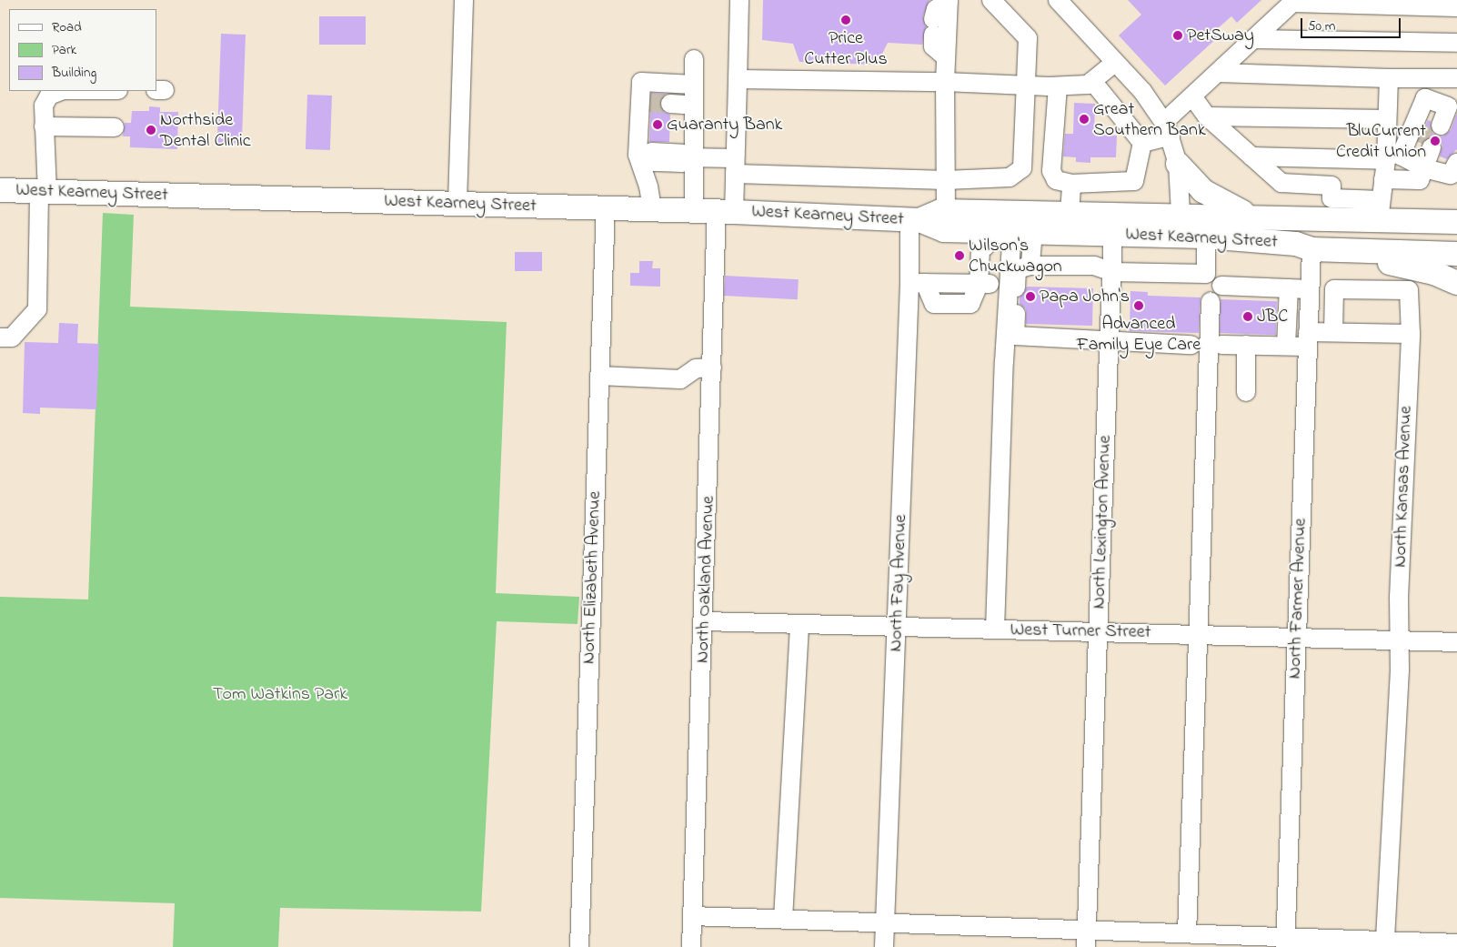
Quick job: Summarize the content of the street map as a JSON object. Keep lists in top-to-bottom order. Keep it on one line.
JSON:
{"streets":{"main road":["West Kearney Street"],"street":["North Kansas Avenue","North Lexington Avenue","North Elizabeth Avenue","North Oakland Avenue","North Fay Avenue","North Farmer Avenue","West Turner Street"]},"crossings":[["West Kearney Street","North Lexington Avenue"],["West Kearney Street","North Elizabeth Avenue"],["West Kearney Street","North Oakland Avenue"],["West Kearney Street","North Fay Avenue"],["West Kearney Street","North Farmer Avenue"],["North Kansas Avenue","West Turner Street"],["North Lexington Avenue","West Turner Street"],["North Oakland Avenue","West Turner Street"],["North Fay Avenue","West Turner Street"],["North Farmer Avenue","West Turner Street"]],"parks":["Tom Watkins Park"],"places":["Price Cutter Plus","PetSway","Great Southern Bank","Guaranty Bank","Northside Dental Clinic","BluCurrent Credit Union","Wilson's Chuckwagon","Papa John's","Advanced Family Eye Care","JBC"],"legend":["Road","Park","Building"],"scale_bar":"50 m"}
